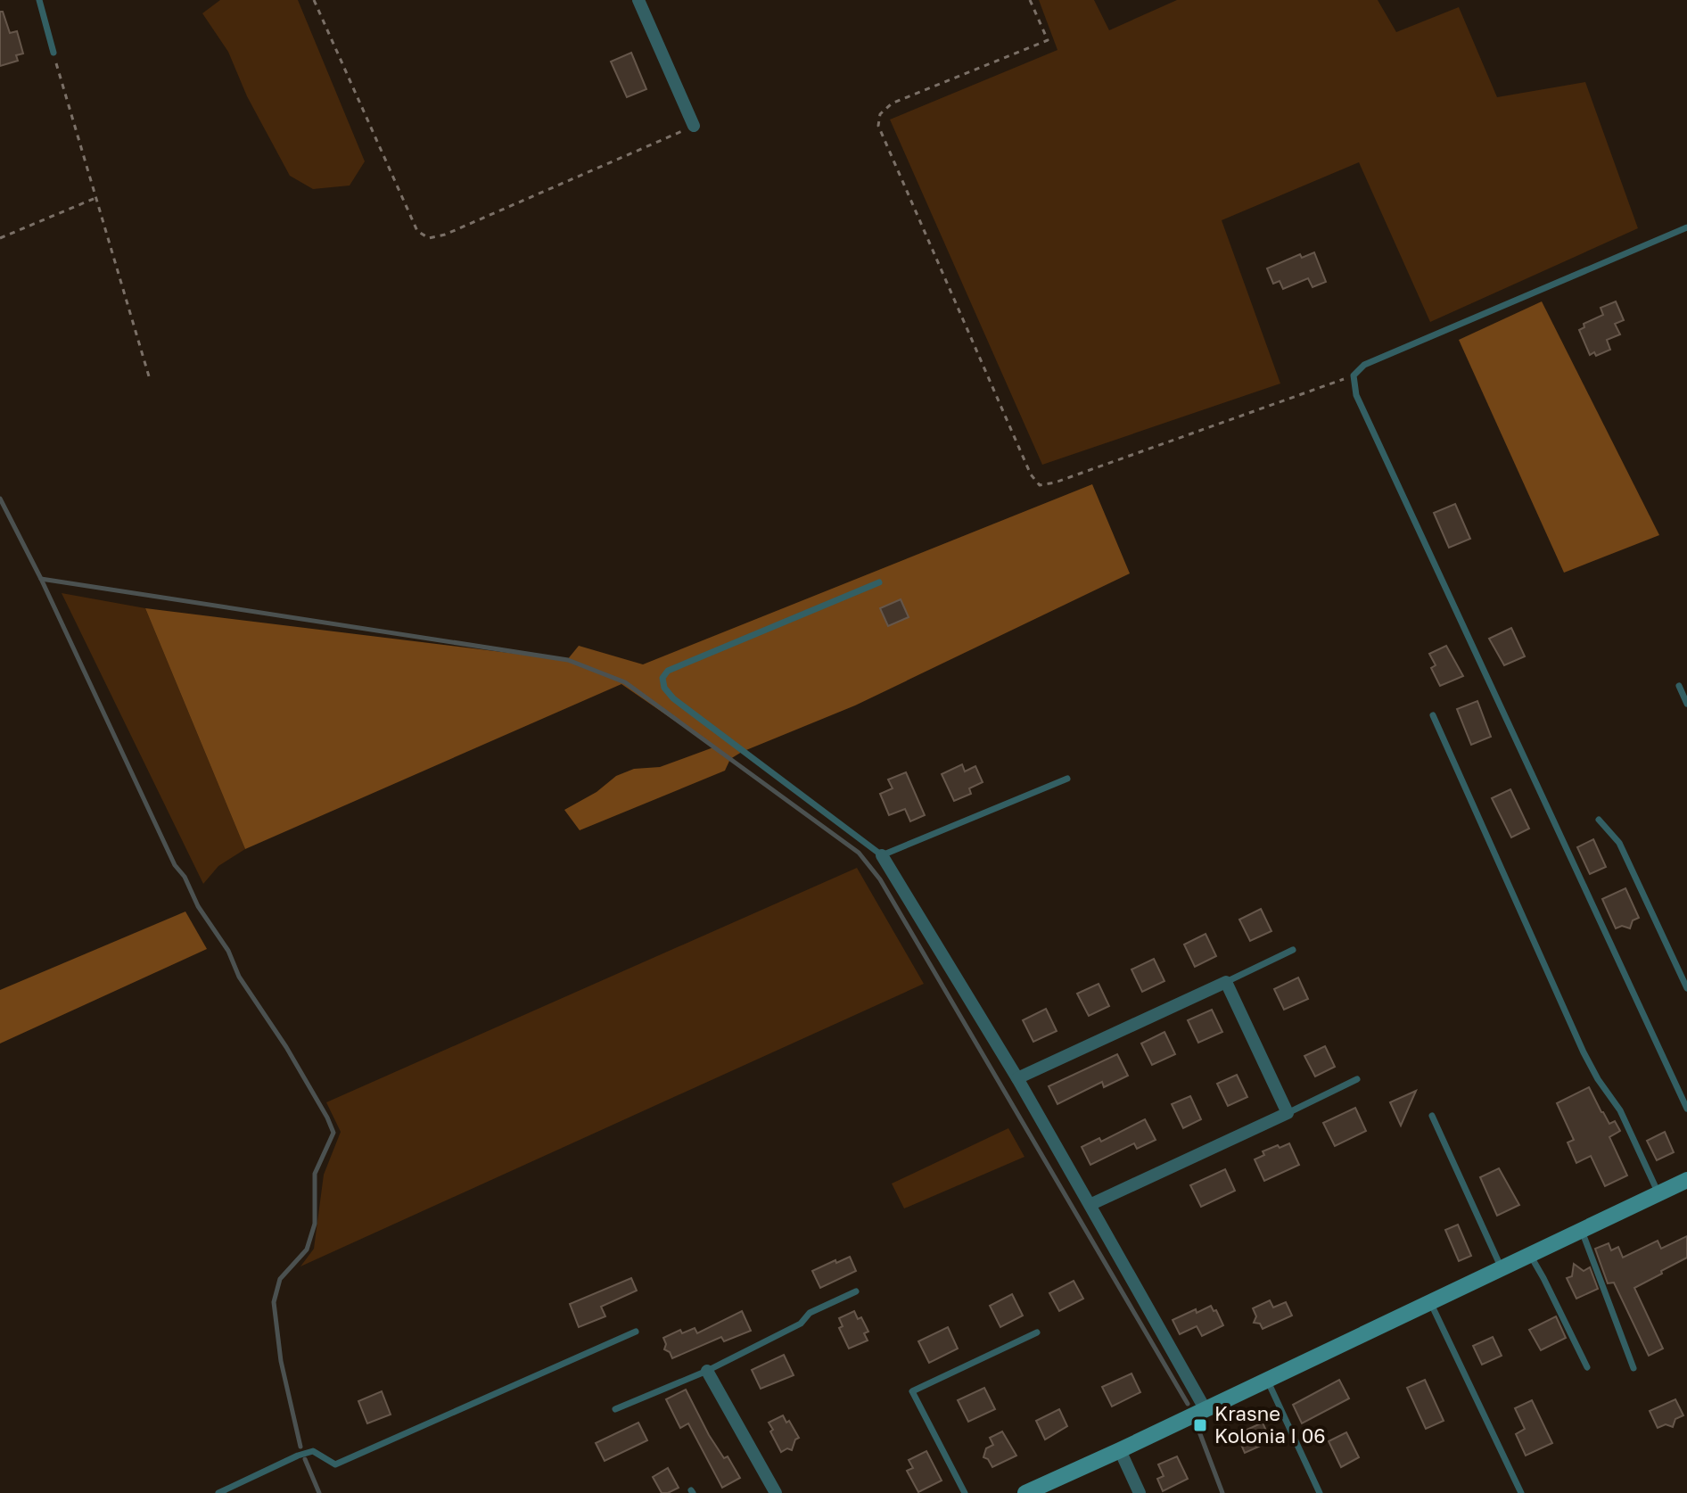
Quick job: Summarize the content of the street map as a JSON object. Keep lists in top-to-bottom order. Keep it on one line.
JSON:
{"places":{"transit":["Krasne Kolonia I 06"]}}
